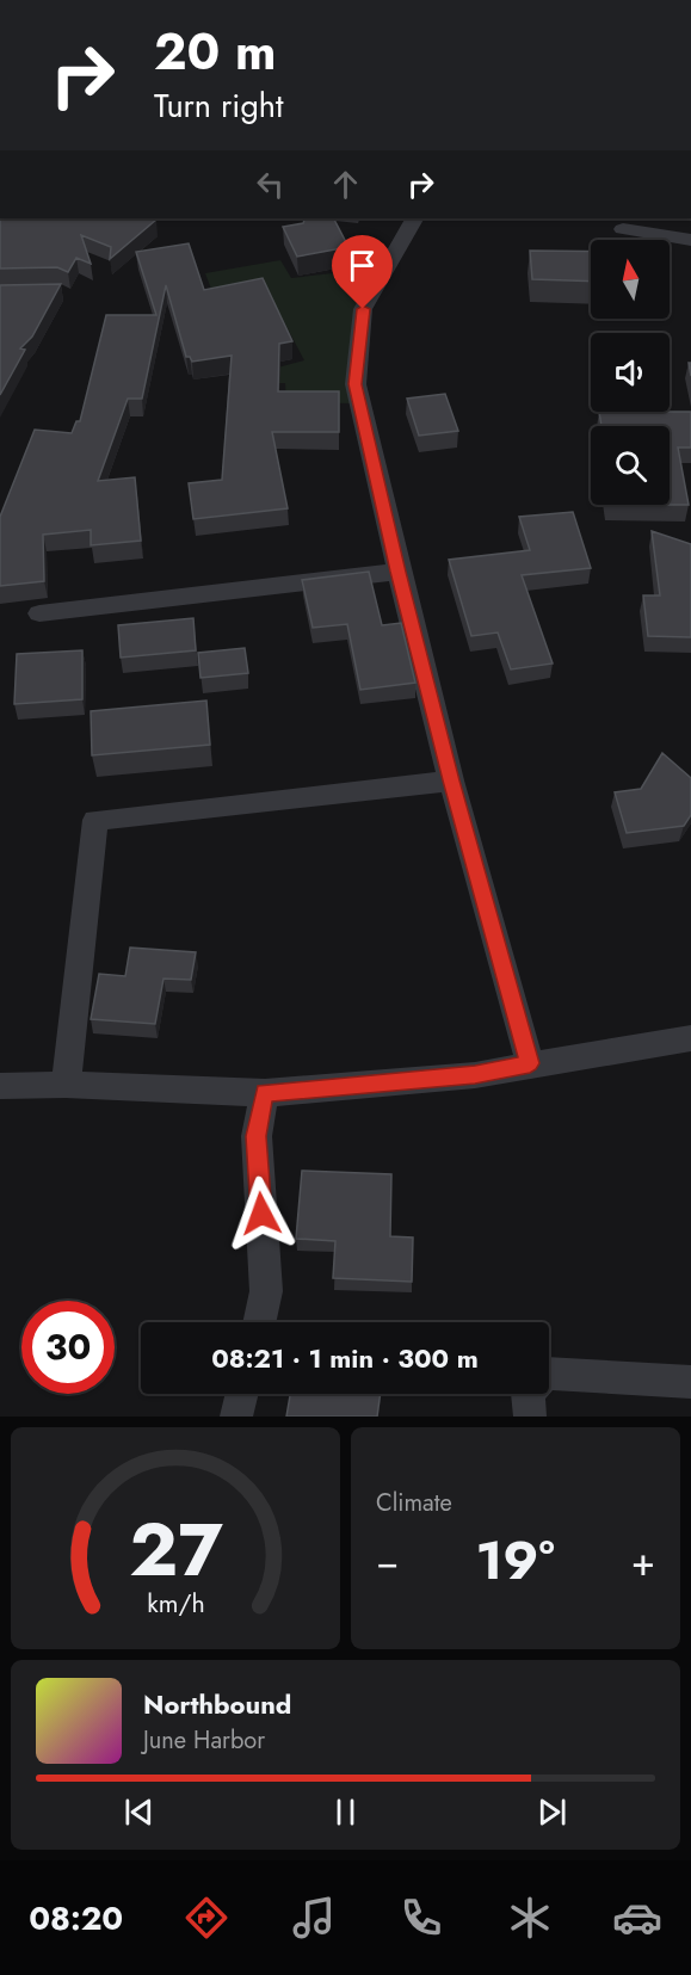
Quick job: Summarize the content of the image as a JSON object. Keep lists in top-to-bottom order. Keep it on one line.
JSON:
{"north":"top","page":{"turn":["20 m","Turn right"],"limit":"30","trip":"08:21 · 1 min · 300 m","tile":"Climate","heat":["−","19°","+"],"song":["Northbound","June Harbor"],"tabs":"08:20","gauge":["27","km/h"]}}
